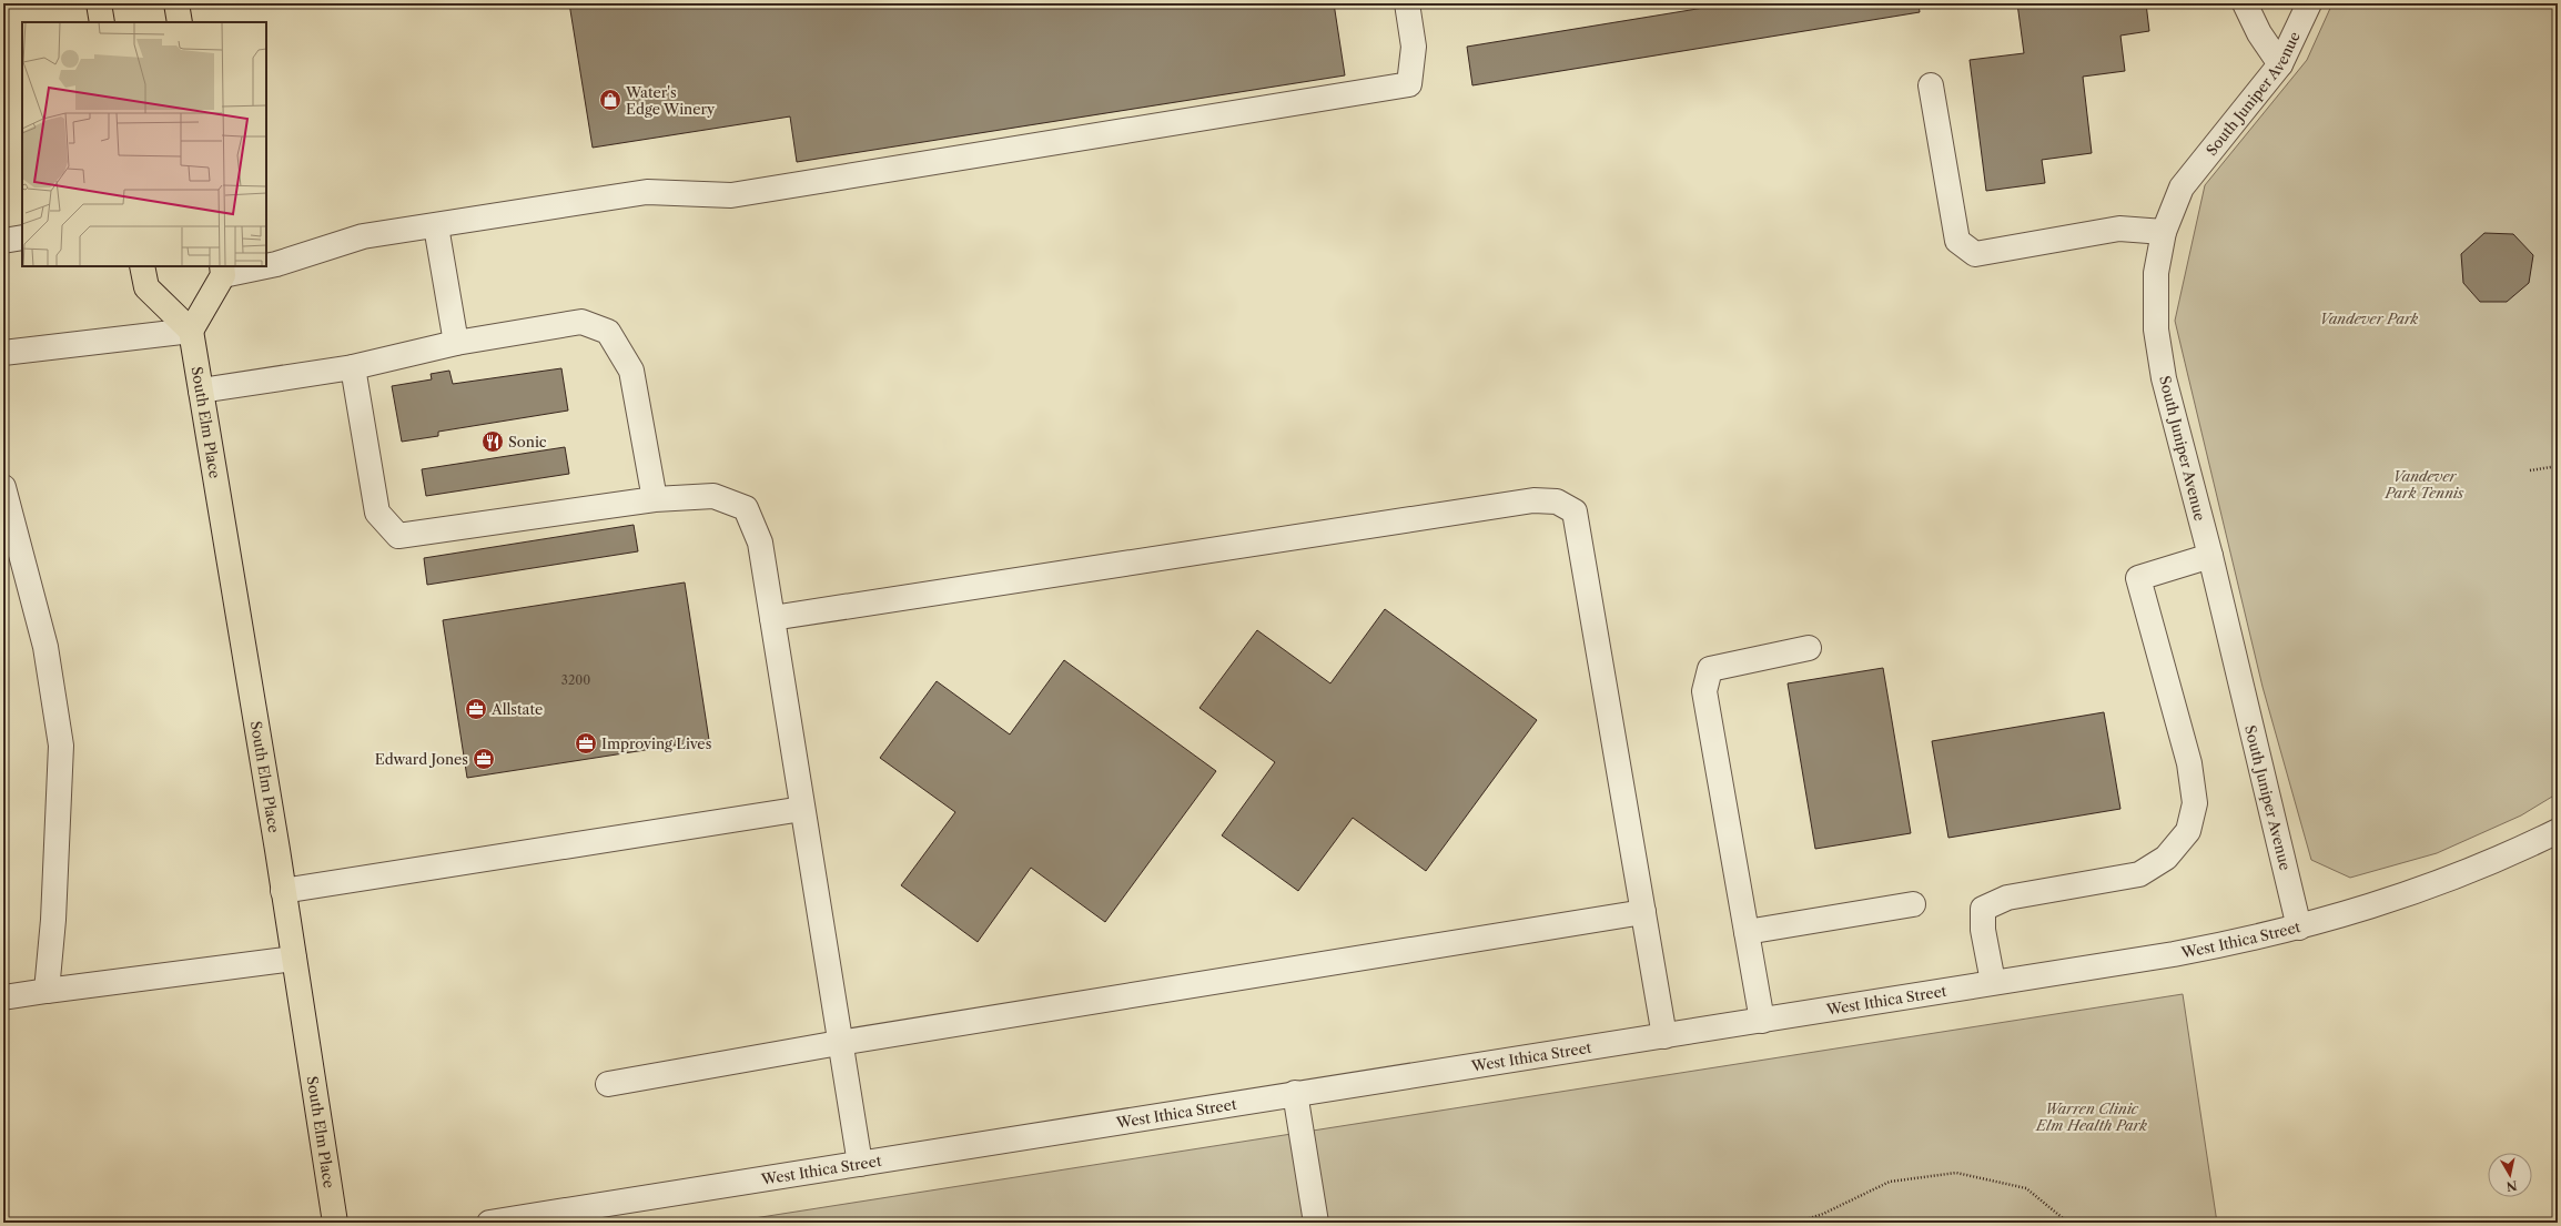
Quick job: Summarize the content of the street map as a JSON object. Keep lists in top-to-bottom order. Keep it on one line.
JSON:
{"streets":{"main road":["South Elm Place"],"street":["South Juniper Avenue","West Ithica Street"]},"crossings":[["South Juniper Avenue","West Ithica Street"]],"parks":["Vandever Park","Vandever Park Tennis","Warren Clinic Elm Health Park"],"places":{"shop":["Water's Edge Winery"],"restaurant":["Sonic"],"office":["Allstate","Improving Lives","Edward Jones"]},"house_numbers":["3200"],"north":"bottom"}
